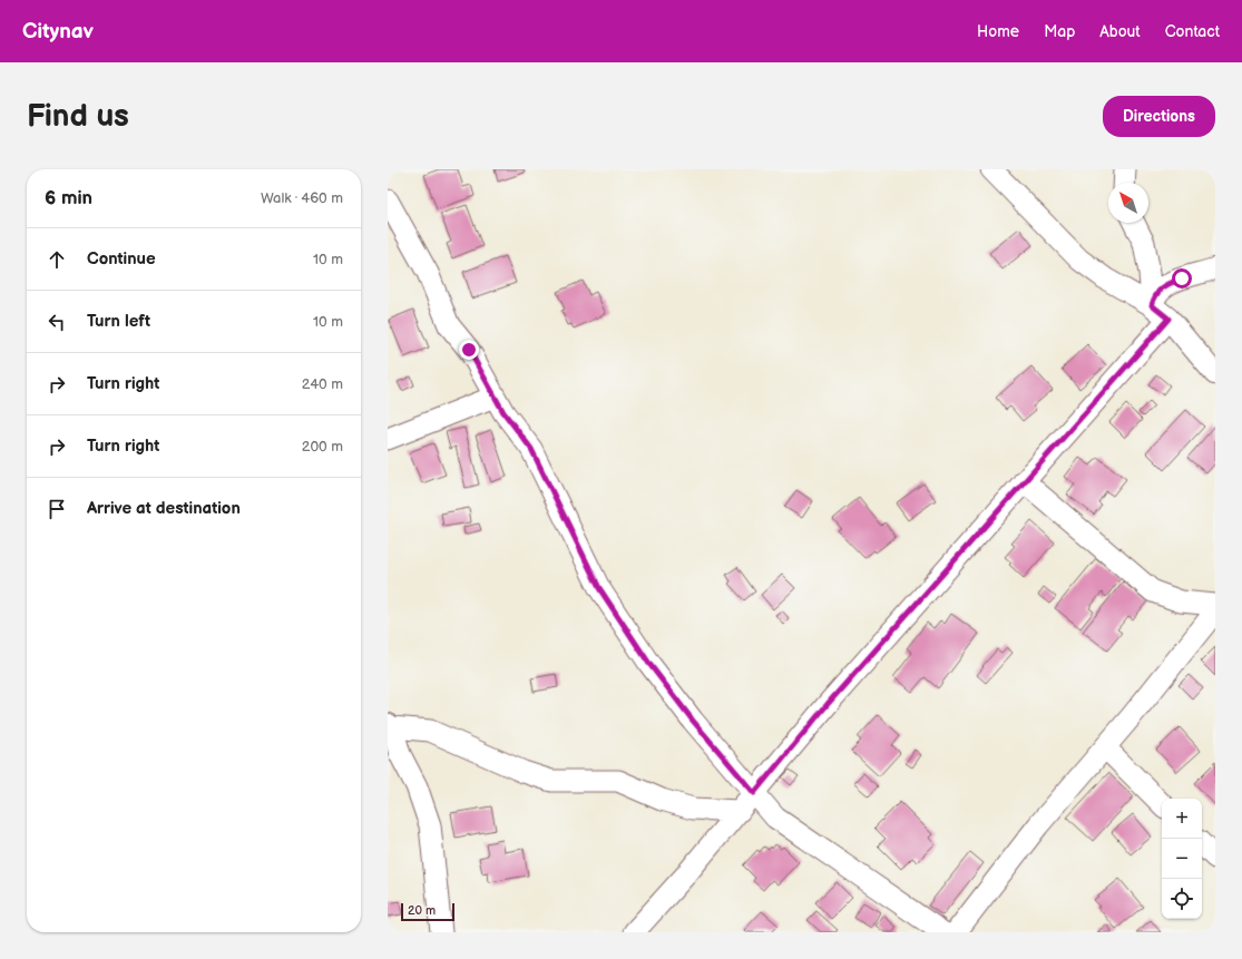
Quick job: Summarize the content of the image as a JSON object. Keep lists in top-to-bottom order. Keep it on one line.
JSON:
{"scale_bar":"20 m","north":"top left","page":{"header":"Citynav","nav":["Home","Map","About","Contact"],"buttons":"Directions","title":"Find us","heading":["6 min","Walk · 460 m"],"list":[["Continue","10 m"],["Turn left","10 m"],["Turn right","240 m"],["Turn right","200 m"],"Arrive at destination"],"map_buttons":["+","−"],"scale":"20 m"}}
